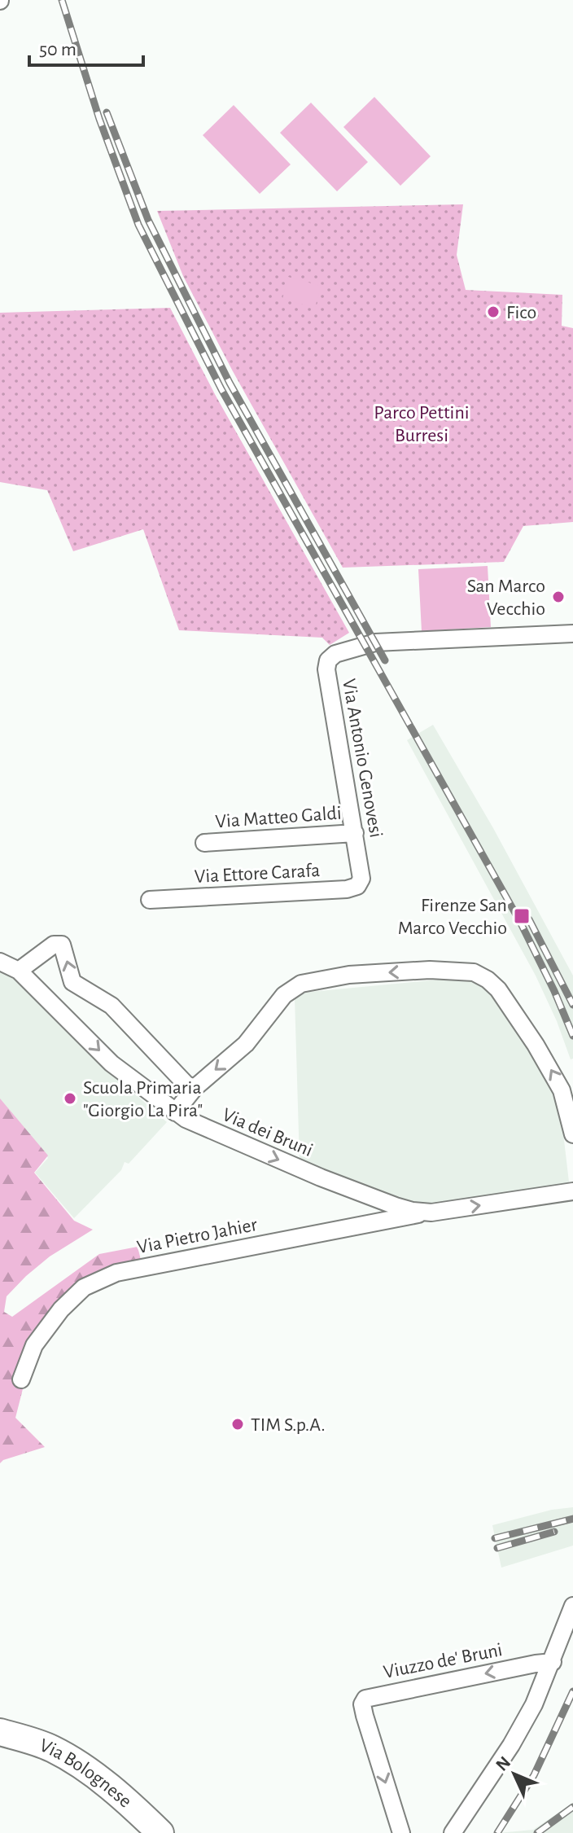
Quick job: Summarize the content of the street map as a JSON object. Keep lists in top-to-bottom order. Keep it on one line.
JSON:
{"streets":{"main road":["Via Bolognese"],"street":["Via Antonio Genovesi","Via Matteo Galdi","Via Ettore Carafa","Via dei Bruni","Via Pietro Jahier","Viuzzo de' Bruni"]},"crossings":[["Via Antonio Genovesi","Via Matteo Galdi"],["Via Antonio Genovesi","Via Ettore Carafa"],["Via dei Bruni","Via Pietro Jahier"]],"one_way":["Via dei Bruni"],"parks":["Parco Pettini Burresi"],"places":{"other":["Fico","San Marco Vecchio","Scuola Primaria \"Giorgio La Pira\"","TIM S.p.A."],"transit":["Firenze San Marco Vecchio"]},"scale_bar":"50 m","north":"top left"}
